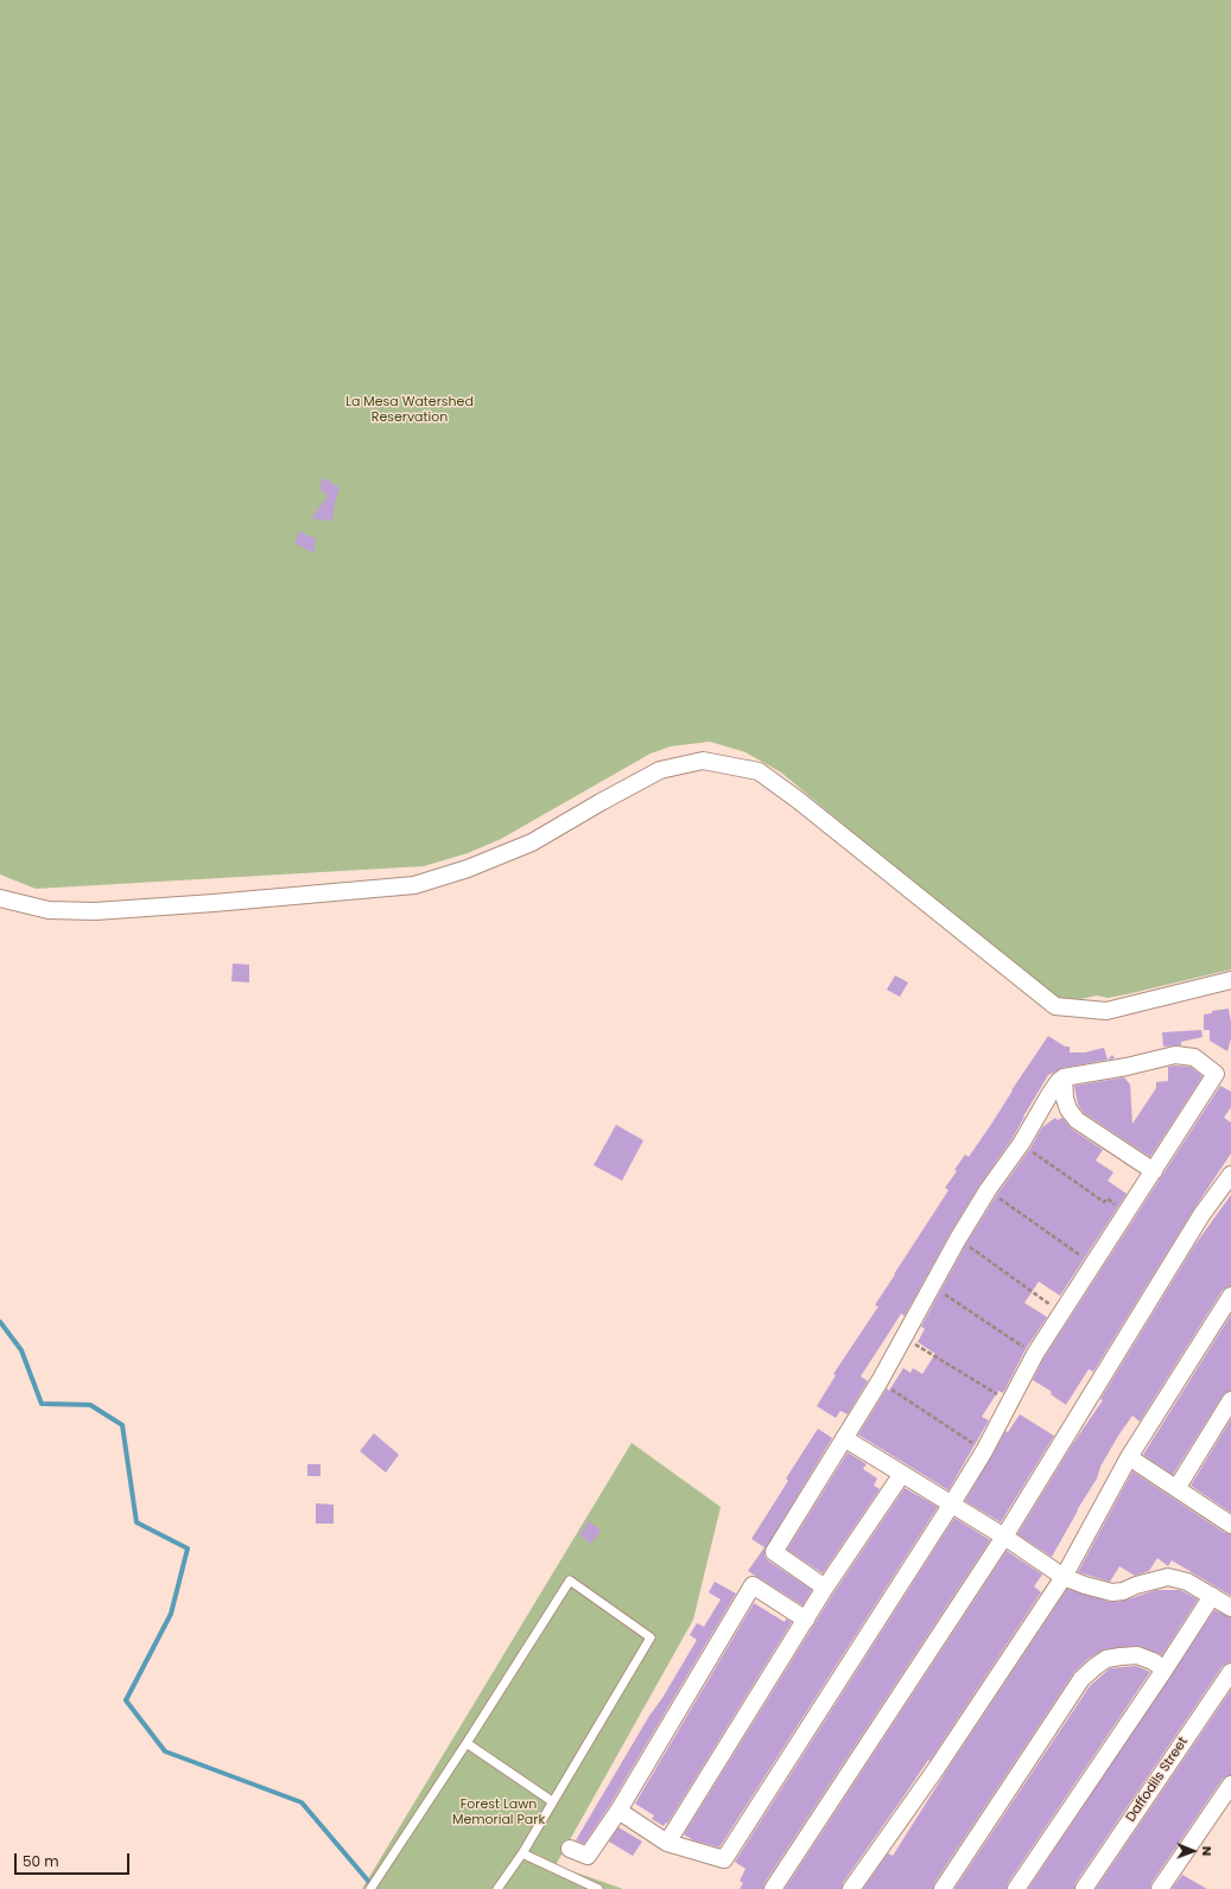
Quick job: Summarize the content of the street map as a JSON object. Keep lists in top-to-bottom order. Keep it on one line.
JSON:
{"streets":{"street":["Daffodils Street"]},"parks":["La Mesa Watershed Reservation","Forest Lawn Memorial Park"],"scale_bar":"50 m","north":"right"}
